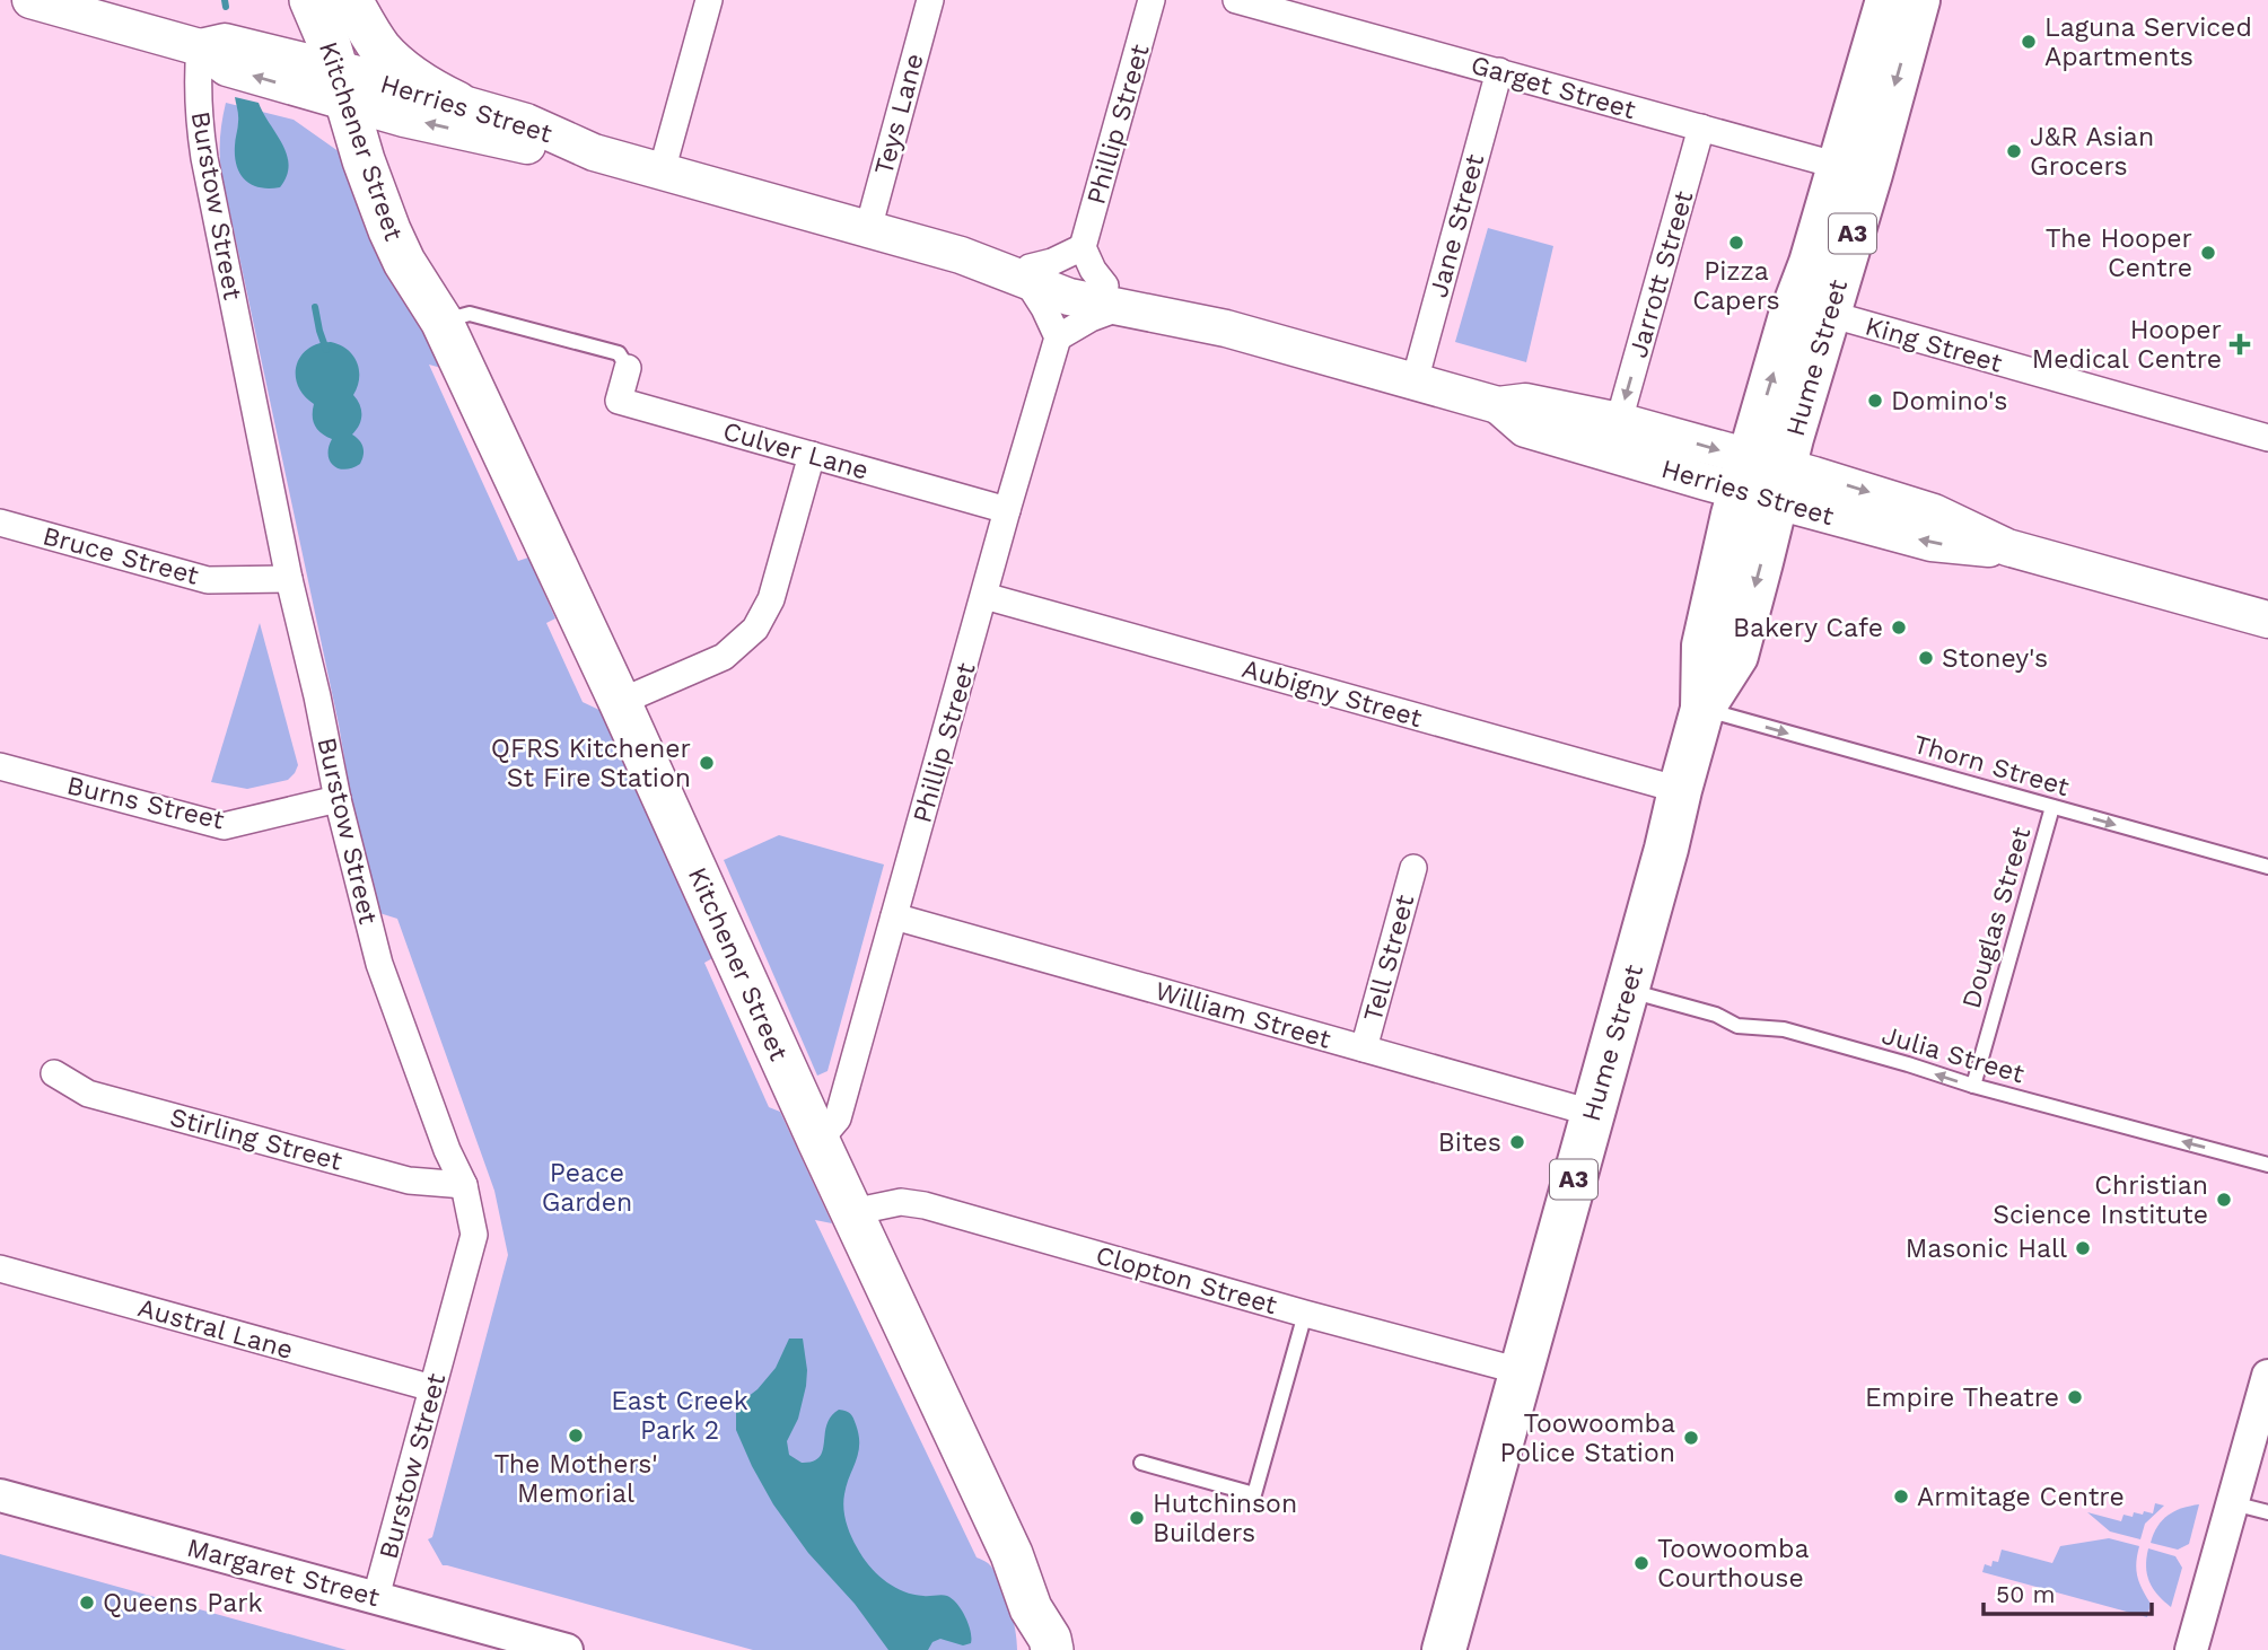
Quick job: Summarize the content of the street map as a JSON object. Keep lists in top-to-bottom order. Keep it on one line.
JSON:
{"streets":{"highway":["A3","Hume Street"],"main road":["Herries Street","Kitchener Street"],"street":["Garget Street","Teys Lane","Phillip Street","Burstow Street","Jane Street","Jarrott Street","King Street","Culver Lane","Bruce Street","Aubigny Street","Burns Street","Tell Street","William Street","Stirling Street","Clopton Street","Austral Lane","Margaret Street"],"lane":["Thorn Street","Douglas Street","Julia Street"]},"crossings":[["Garget Street","Jane Street"],["Garget Street","Jarrott Street"],["Garget Street","Hume Street"],["Herries Street","Teys Lane"],["Herries Street","Kitchener Street"],["Herries Street","Burstow Street"],["Herries Street","Jane Street"],["Herries Street","Jarrott Street"],["Herries Street","Hume Street"],["Phillip Street","Kitchener Street"],["Phillip Street","Culver Lane"],["Phillip Street","Aubigny Street"],["Phillip Street","William Street"],["Kitchener Street","Clopton Street"],["Burstow Street","Bruce Street"],["Burstow Street","Burns Street"],["Burstow Street","Stirling Street"],["Burstow Street","Austral Lane"],["Burstow Street","Margaret Street"],["King Street","Hume Street"],["Hume Street","Aubigny Street"],["Hume Street","Thorn Street"],["Hume Street","William Street"],["Hume Street","Julia Street"],["Hume Street","Clopton Street"],["Thorn Street","Douglas Street"],["Douglas Street","Julia Street"],["Tell Street","William Street"]],"one_way":["Jarrott Street","Thorn Street","Julia Street"],"parks":["Peace Garden","East Creek Park 2"],"places":{"other":["Laguna Serviced Apartments","J&R Asian Grocers","Pizza Capers","The Hooper Centre","Domino's","Bakery Cafe","Stoney's","QFRS Kitchener St Fire Station","Bites","Christian Science Institute","Masonic Hall","Empire Theatre","The Mothers' Memorial","Toowoomba Police Station","Armitage Centre","Hutchinson Builders","Toowoomba Courthouse","Queens Park"],"health":["Hooper Medical Centre"]},"scale_bar":"50 m"}
